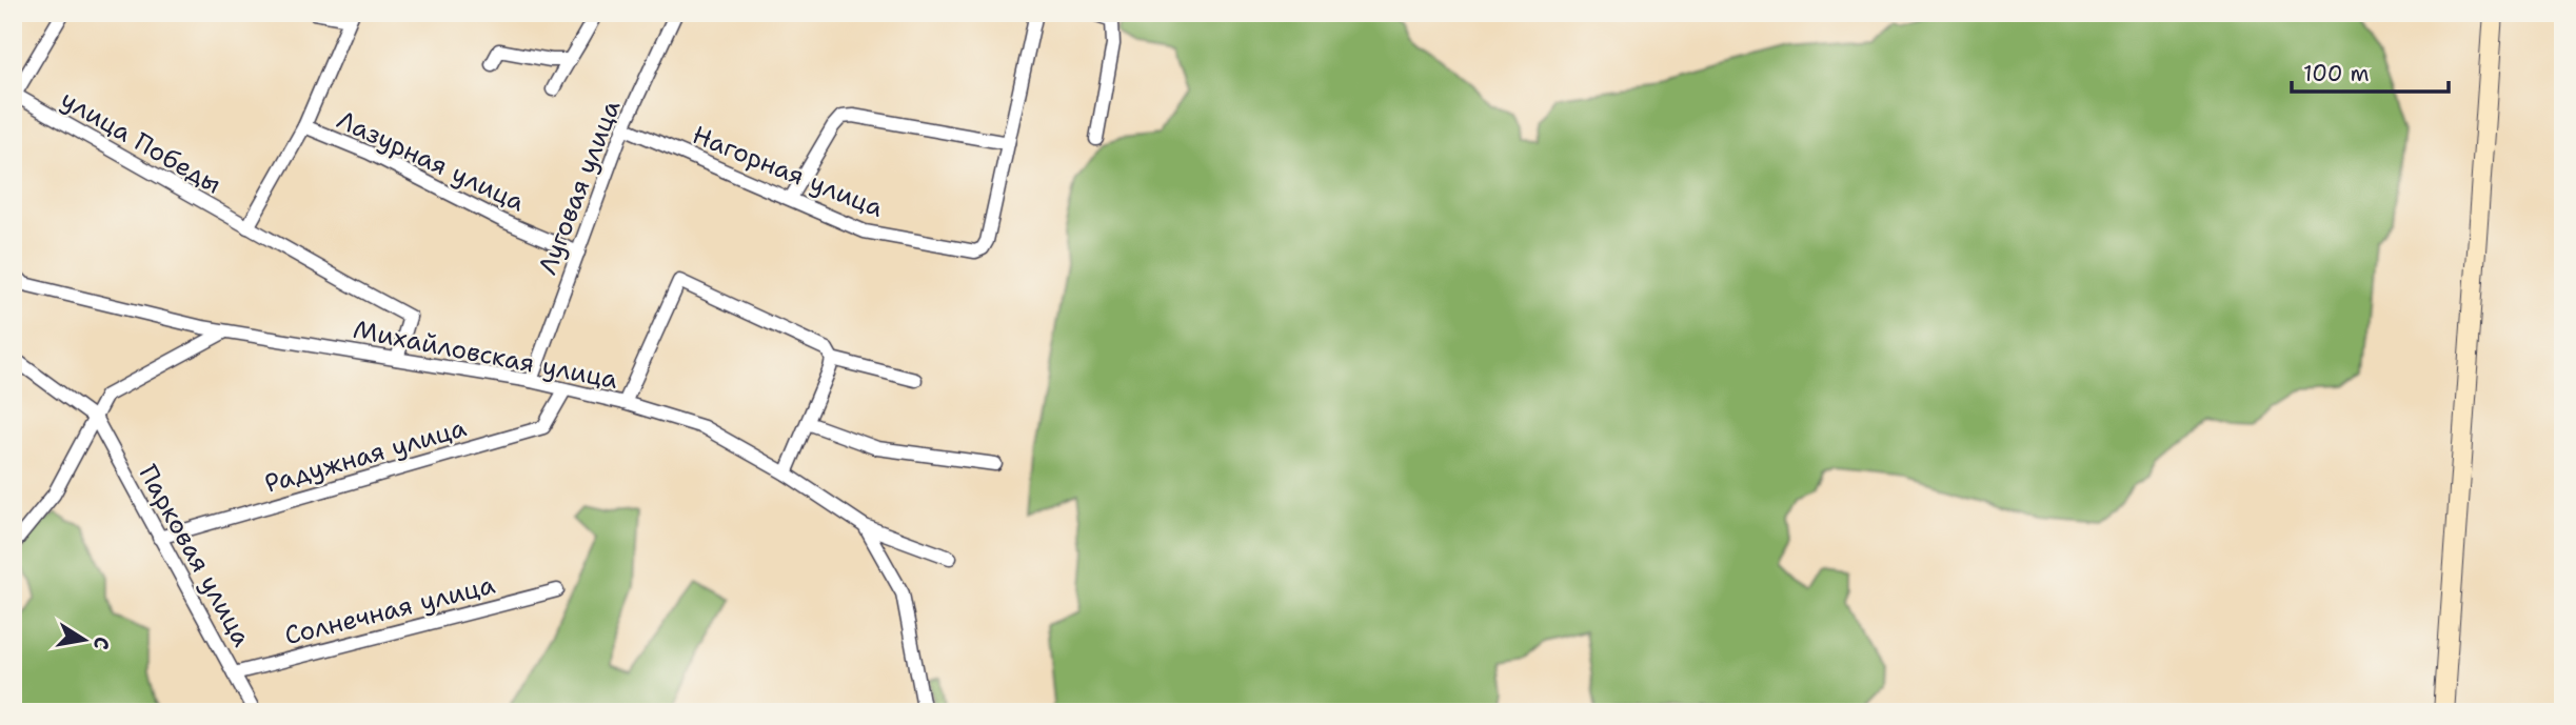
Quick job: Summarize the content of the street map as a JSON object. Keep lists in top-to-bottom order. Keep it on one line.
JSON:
{"streets":{"street":["улица Победы","Лазурная улица","Нагорная улица","Луговая улица","Михайловская улица","Радужная улица","Парковая улица","Солнечная улица"]},"crossings":[["улица Победы","Михайловская улица"],["Лазурная улица","Луговая улица"],["Нагорная улица","Луговая улица"],["Луговая улица","Михайловская улица"],["Михайловская улица","Радужная улица"],["Радужная улица","Парковая улица"],["Парковая улица","Солнечная улица"]],"scale_bar":"100 m","north":"right"}
